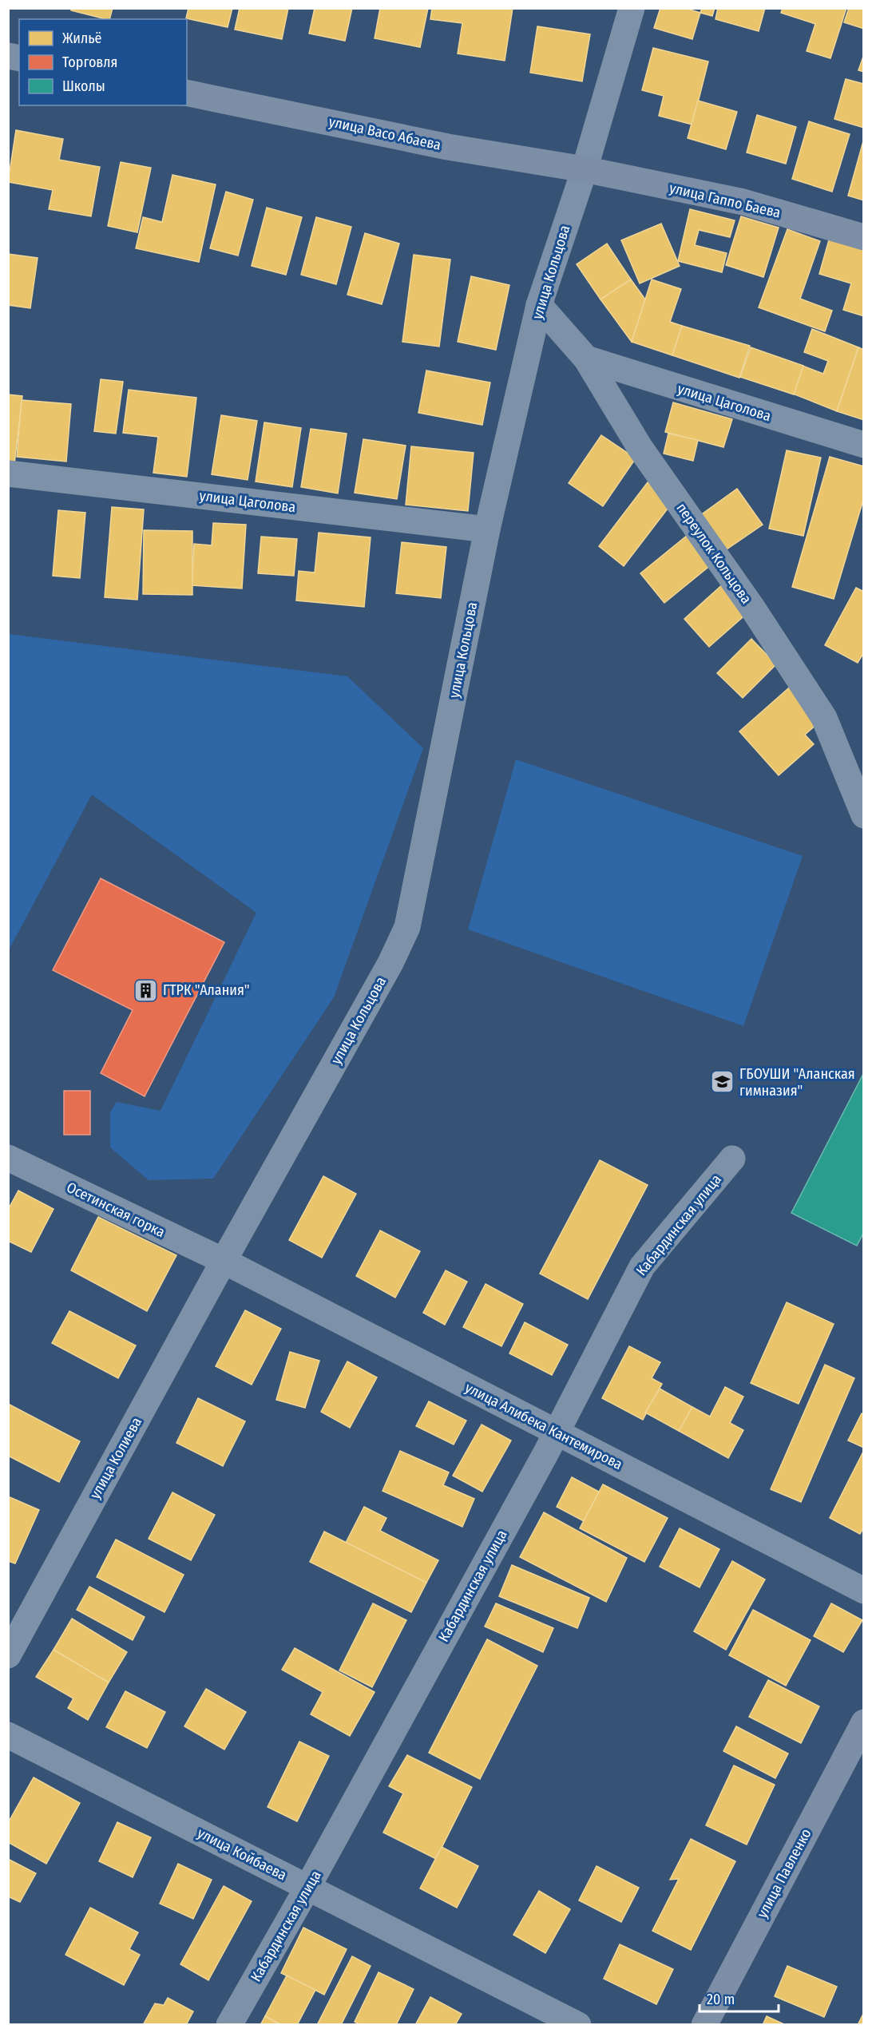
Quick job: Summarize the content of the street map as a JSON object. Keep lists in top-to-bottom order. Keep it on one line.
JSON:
{"streets":{"main road":["улица Васо Абаева","улица Гаппо Баева","улица Павленко"],"street":["улица Кольцова","улица Цаголова","переулок Кольцова","Осетинская горка","Кабардинская улица","улица Алибека Кантемирова","улица Колиева","улица Койбаева"]},"crossings":[["улица Васо Абаева","улица Гаппо Баева"],["улица Васо Абаева","улица Кольцова"],["улица Гаппо Баева","улица Кольцова"],["улица Кольцова","улица Цаголова"],["улица Кольцова","переулок Кольцова"],["улица Кольцова","Осетинская горка"],["улица Кольцова","улица Алибека Кантемирова"],["улица Кольцова","улица Колиева"],["улица Цаголова","переулок Кольцова"],["Осетинская горка","улица Алибека Кантемирова"],["Осетинская горка","улица Колиева"],["Кабардинская улица","улица Алибека Кантемирова"],["Кабардинская улица","улица Койбаева"],["улица Алибека Кантемирова","улица Колиева"]],"places":{"building":["ГТРК \"Алания\""],"school or university":["ГБОУШИ \"Аланская гимназия\""]},"legend":["Жильё","Торговля","Школы"],"scale_bar":"20 m"}
